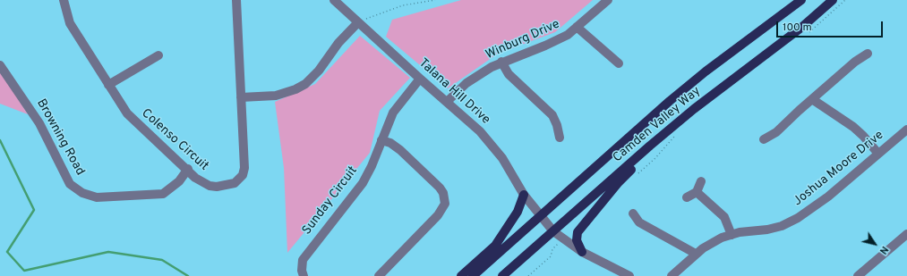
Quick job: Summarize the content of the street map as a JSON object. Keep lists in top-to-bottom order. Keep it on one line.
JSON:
{"streets":{"main road":["Camden Valley Way"],"street":["Winburg Drive","Talana Hill Drive","Browning Road","Colenso Circuit","Joshua Moore Drive","Sunday Circuit"]},"crossings":[["Winburg Drive","Talana Hill Drive"],["Talana Hill Drive","Camden Valley Way"],["Talana Hill Drive","Sunday Circuit"],["Browning Road","Colenso Circuit"]],"scale_bar":"100 m","north":"bottom right"}
